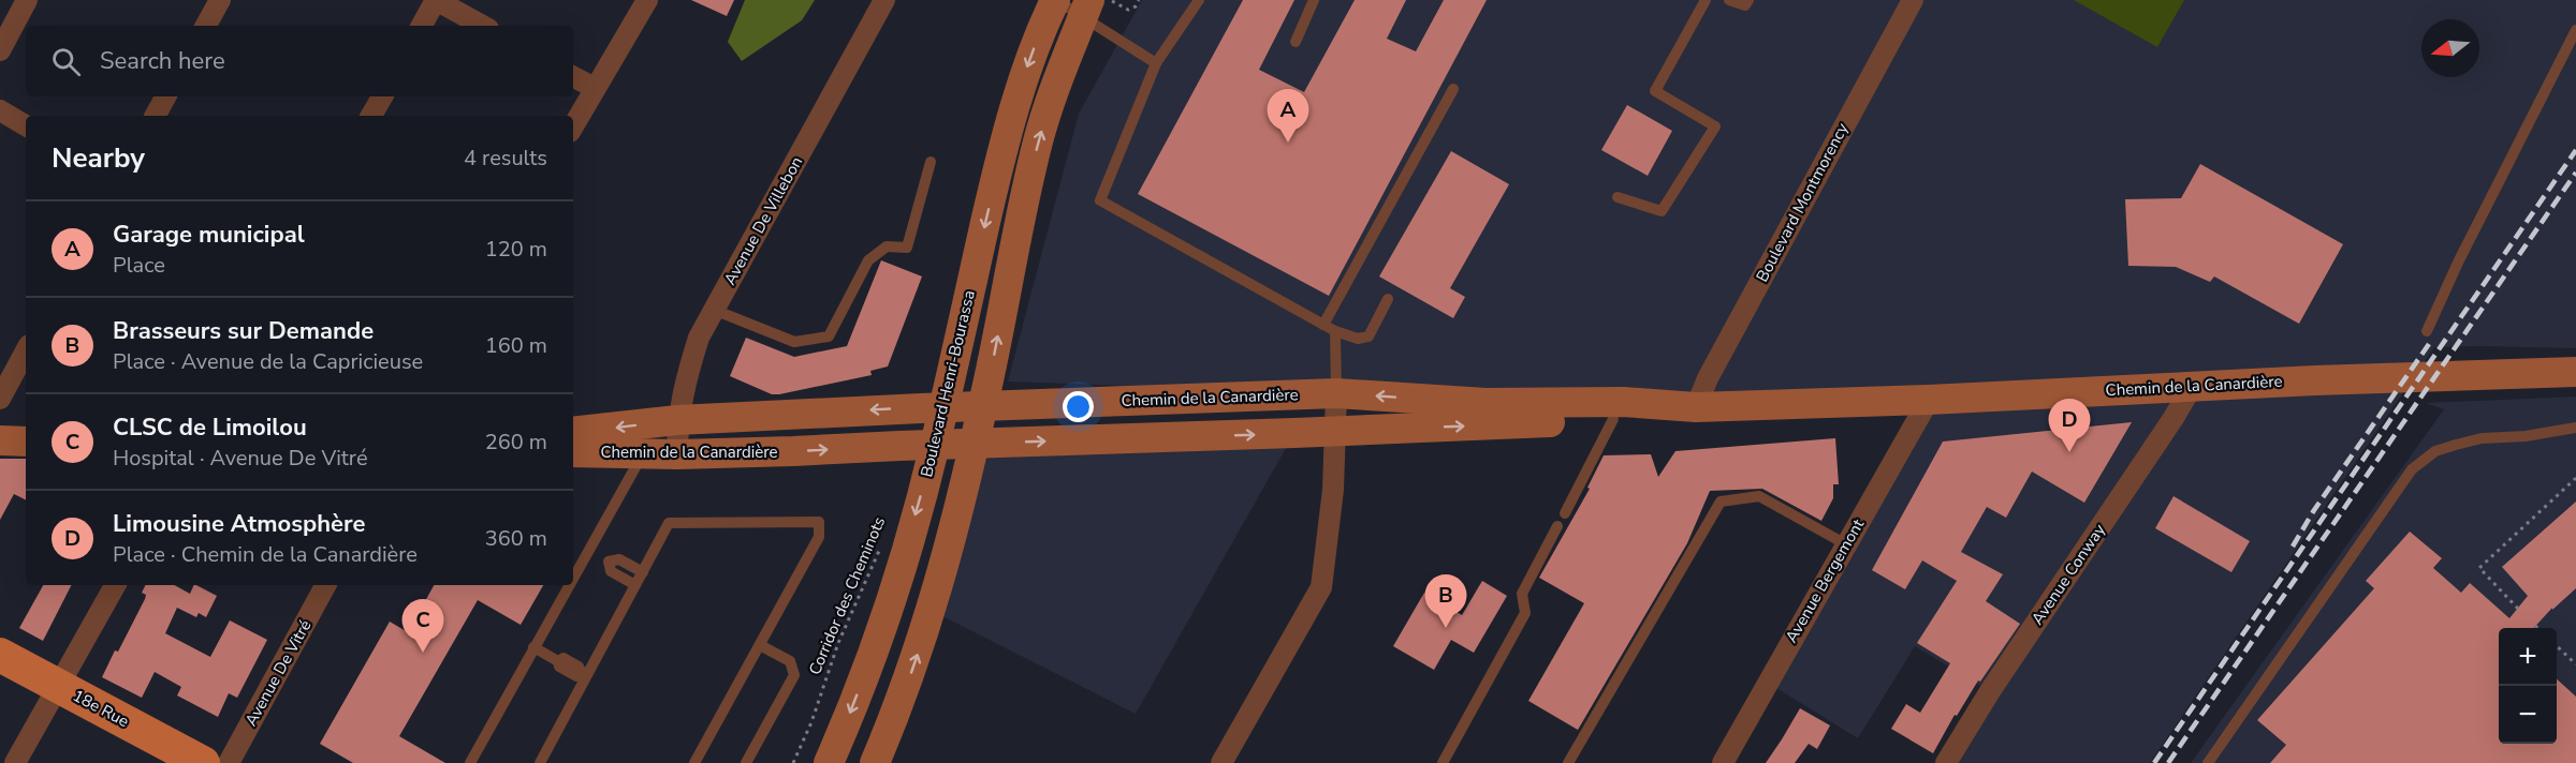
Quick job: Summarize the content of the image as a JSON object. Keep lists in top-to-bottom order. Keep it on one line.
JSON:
{"streets":{"main road":["Boulevard Henri-Bourassa","Chemin de la Canardière","18e Rue"],"street":["Boulevard Montmorency","Avenue De Villebon","Avenue Conway","Avenue Bergemont","Avenue De Vitré"],"path":["Corridor des Cheminots"]},"crossings":[["Boulevard Montmorency","Chemin de la Canardière"],["Avenue De Villebon","Chemin de la Canardière"],["Boulevard Henri-Bourassa","Chemin de la Canardière"],["Chemin de la Canardière","Avenue Conway"],["Chemin de la Canardière","Avenue Bergemont"]],"north":"left","page":{"search":"Search here","pins":["A","D","B","C"],"heading":["Nearby","4 results"],"list":[{"mark":"A","name":"Garage municipal","note":"Place","value":"120 m"},{"mark":"B","name":"Brasseurs sur Demande","note":"Place · Avenue de la Capricieuse","value":"160 m"},{"mark":"C","name":"CLSC de Limoilou","note":"Hospital · Avenue De Vitré","value":"260 m"},{"mark":"D","name":"Limousine Atmosphère","note":"Place · Chemin de la Canardière","value":"360 m"}],"map_buttons":["+","−"]}}
